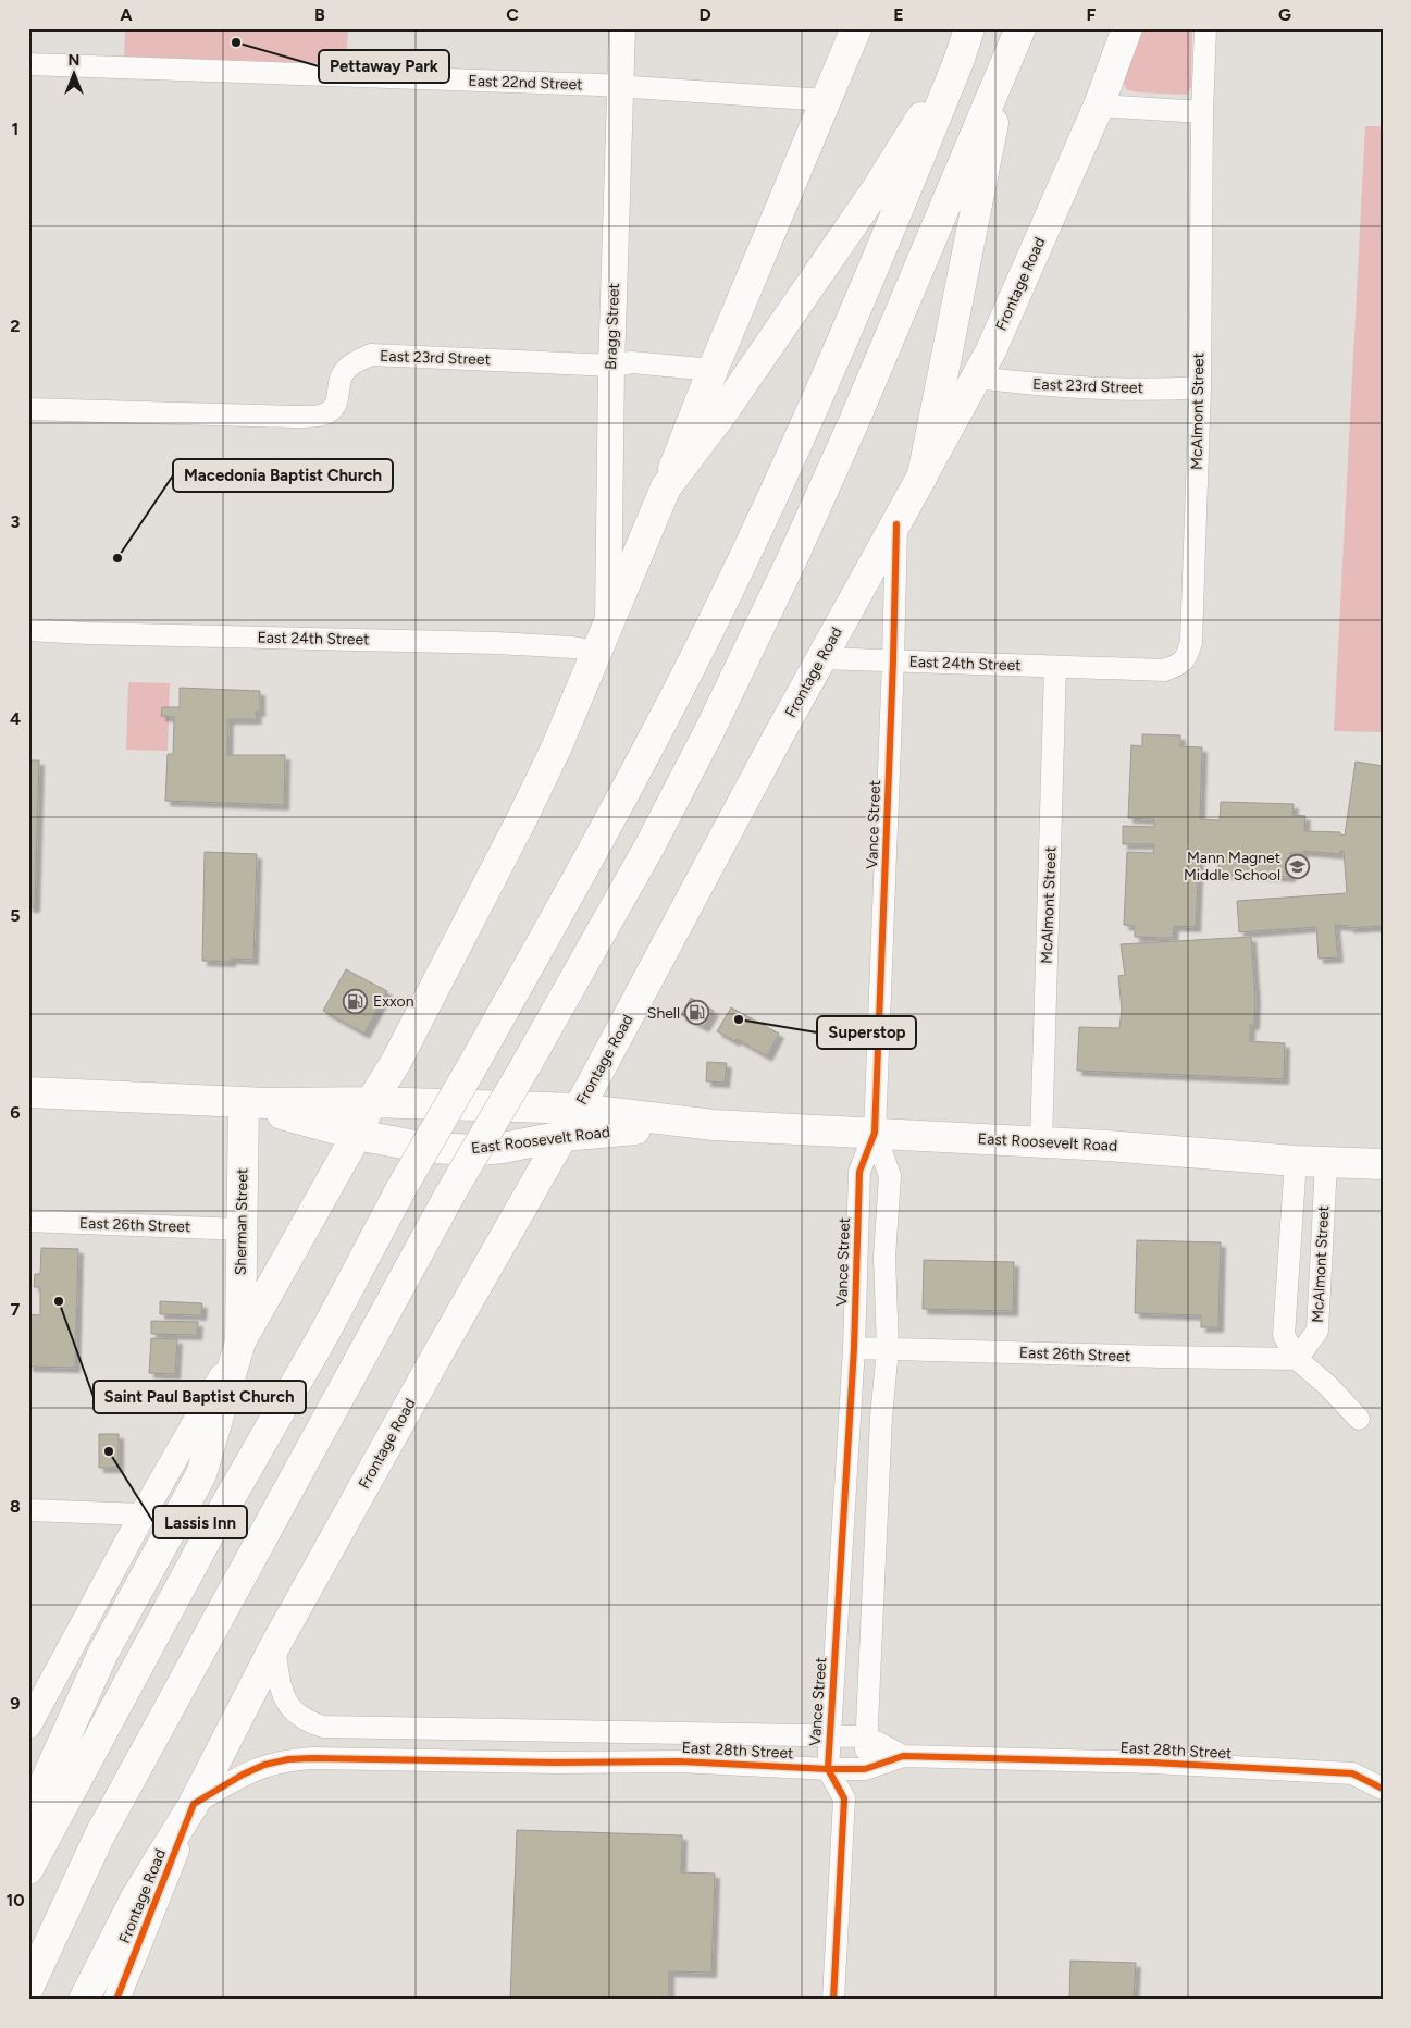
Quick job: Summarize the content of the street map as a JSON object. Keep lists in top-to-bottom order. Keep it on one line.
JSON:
{"streets":{"main road":["Frontage Road","East Roosevelt Road","Sherman Street"],"street":["East 22nd Street","Bragg Street","East 23rd Street","McAlmont Street","East 24th Street","Vance Street","East 26th Street","East 28th Street"]},"crossings":[["East 22nd Street","Bragg Street"],["Frontage Road","East 23rd Street"],["Frontage Road","East 24th Street"],["Frontage Road","Vance Street"],["Frontage Road","East Roosevelt Road"],["Frontage Road","East 28th Street"],["Bragg Street","East 23rd Street"],["East 23rd Street","McAlmont Street"],["McAlmont Street","East 24th Street"],["McAlmont Street","East Roosevelt Road"],["McAlmont Street","East 26th Street"],["East 24th Street","Vance Street"],["Vance Street","East Roosevelt Road"],["Vance Street","East 26th Street"],["Vance Street","East 28th Street"],["East Roosevelt Road","Sherman Street"],["Sherman Street","East 26th Street"]],"places":{"other":["Pettaway Park","Macedonia Baptist Church","Superstop","Saint Paul Baptist Church","Lassis Inn"],"school or university":["Mann Magnet Middle School"],"fuel station":["Exxon","Shell"]},"north":"top","grid":{"columns":["A","B","C","D","E","F","G"],"rows":["1","2","3","4","5","6","7","8","9","10"]}}
